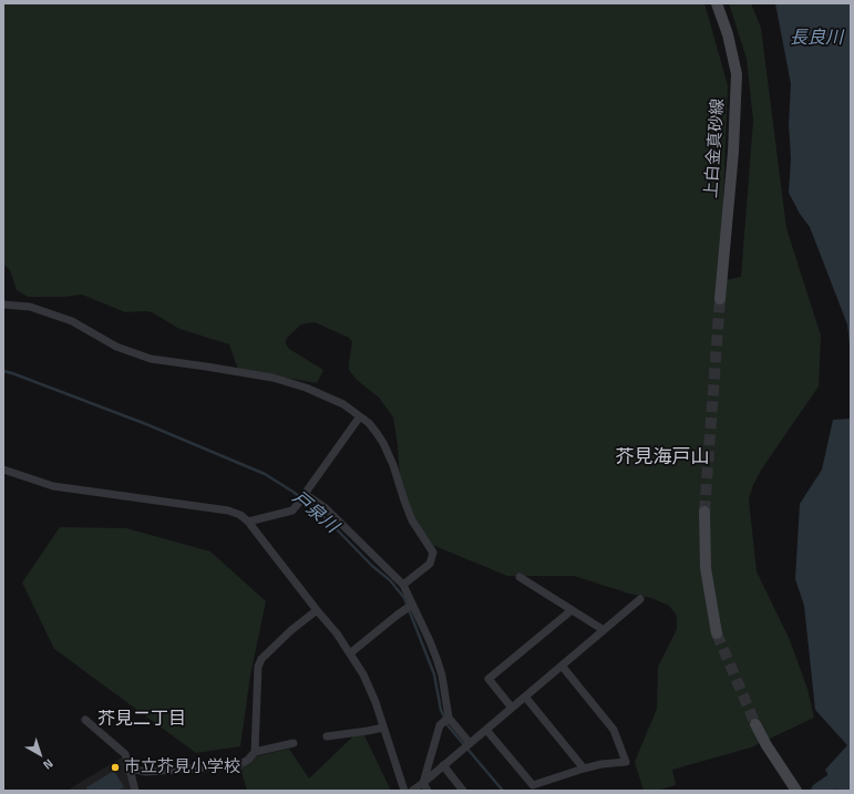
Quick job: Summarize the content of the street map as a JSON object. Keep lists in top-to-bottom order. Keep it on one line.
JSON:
{"streets":{"main road":["上白金真砂線"]},"districts":["芥見海戸山","芥見二丁目"],"water":["長良川","戸泉川"],"places":["市立芥見小学校"],"north":"bottom right"}
